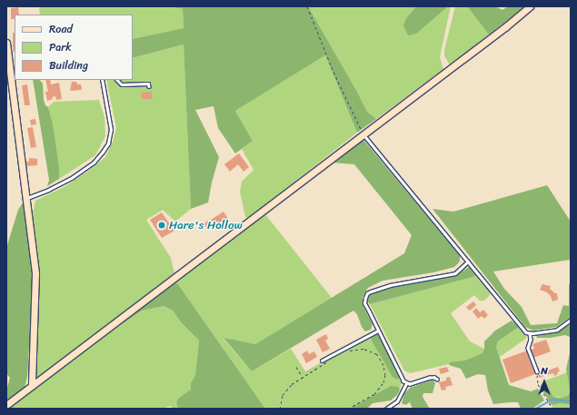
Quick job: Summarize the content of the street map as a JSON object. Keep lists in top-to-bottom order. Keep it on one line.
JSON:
{"places":["Hare's Hollow"],"legend":["Road","Park","Building"],"north":"top"}
